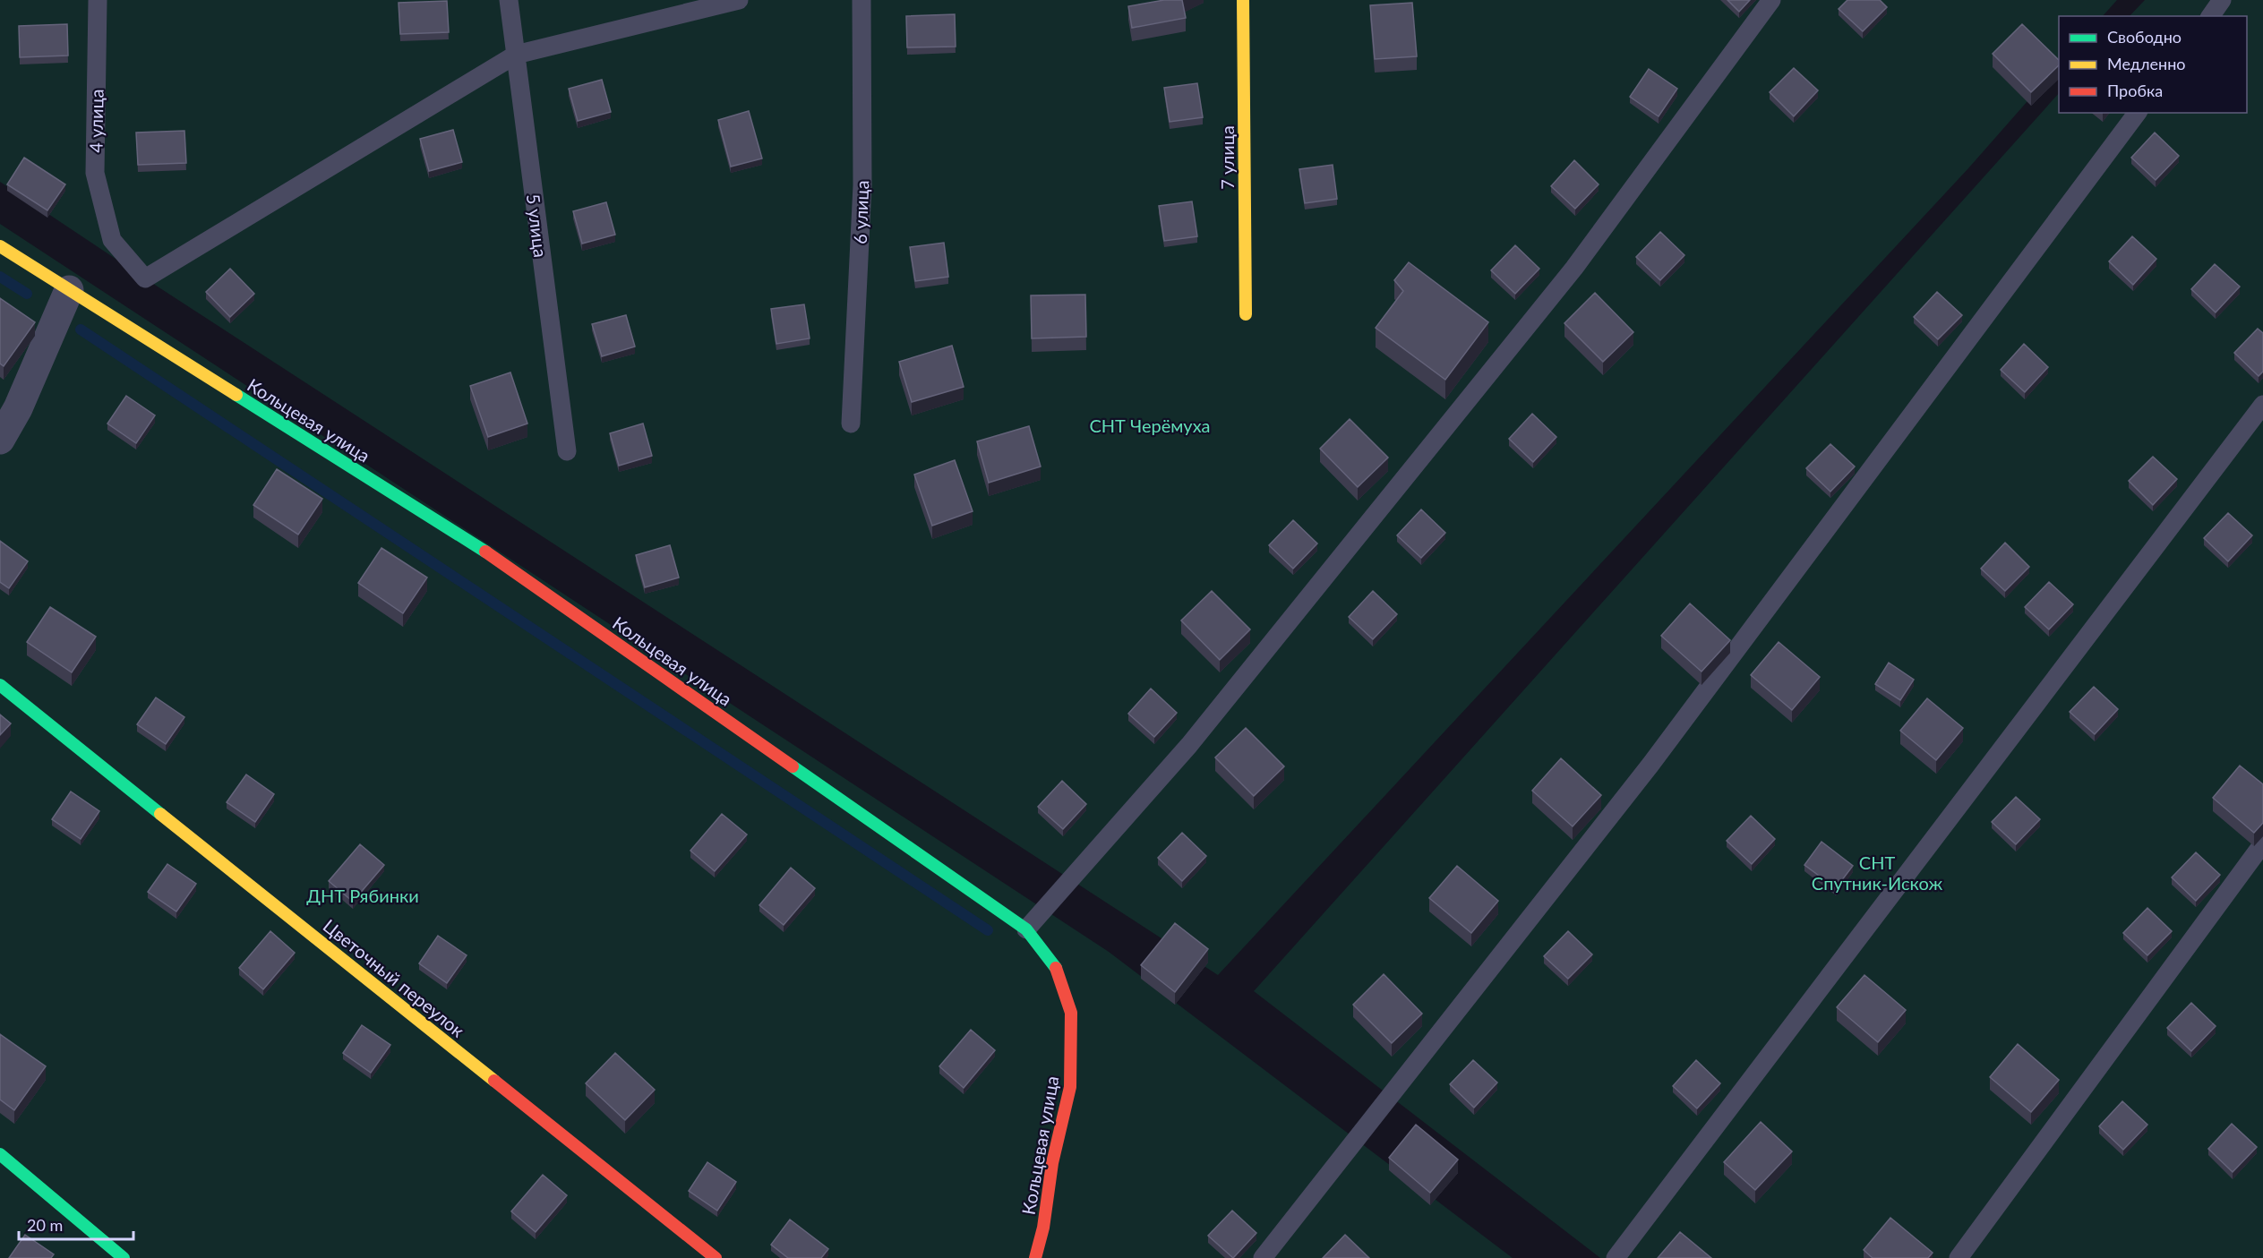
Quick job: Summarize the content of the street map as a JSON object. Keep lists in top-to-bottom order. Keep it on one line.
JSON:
{"streets":{"street":["7 улица","Кольцевая улица","Цветочный переулок"],"lane":["4 улица","6 улица","5 улица"]},"crossings":[["4 улица","5 улица"]],"parks":["СНТ Черёмуха","СНТ Спутник-Искож","ДНТ Рябинки"],"legend":["Свободно","Медленно","Пробка"],"scale_bar":"20 m"}
